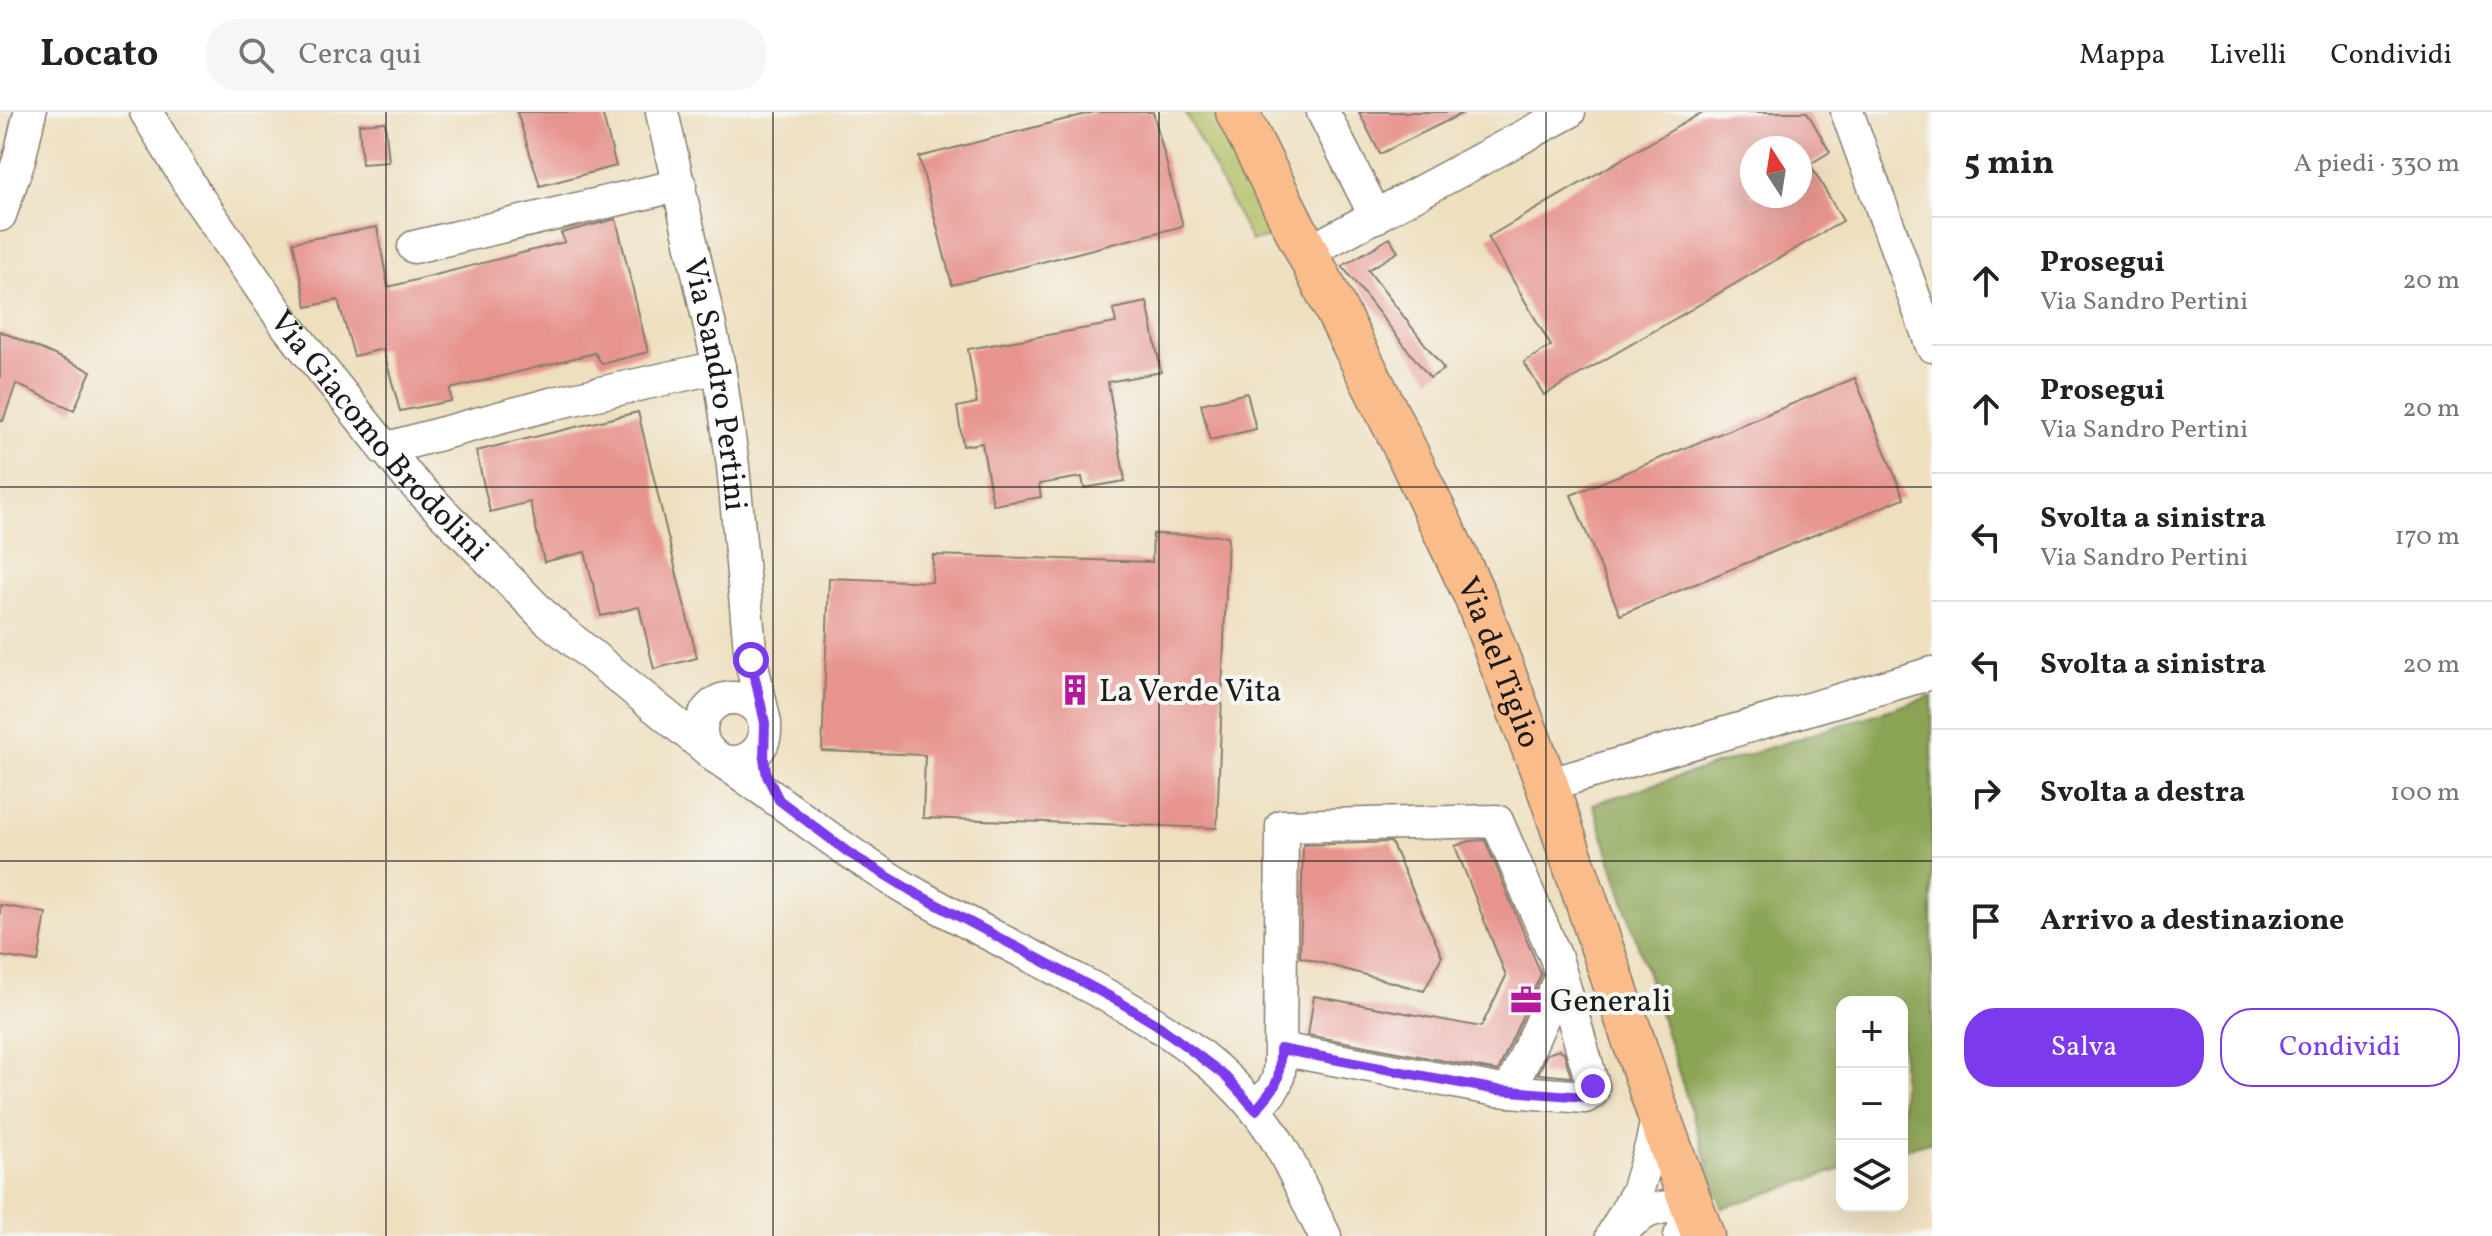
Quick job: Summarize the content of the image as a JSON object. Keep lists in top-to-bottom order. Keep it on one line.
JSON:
{"streets":{"main road":["Via del Tiglio"],"street":["Via Sandro Pertini","Via Giacomo Brodolini"]},"crossings":[["Via Sandro Pertini","Via Giacomo Brodolini"]],"places":{"building":["La Verde Vita"],"office":["Generali"]},"north":"top","page":{"header":"Locato","search":"Cerca qui","nav":["Mappa","Livelli","Condividi"],"heading":["5 min","A piedi · 330 m"],"list":[["Prosegui","Via Sandro Pertini","20 m"],["Prosegui","Via Sandro Pertini","20 m"],["Svolta a sinistra","Via Sandro Pertini","170 m"],["Svolta a sinistra","20 m"],["Svolta a destra","100 m"],"Arrivo a destinazione"],"buttons":["Salva","Condividi"],"map_buttons":["+","−"]}}
